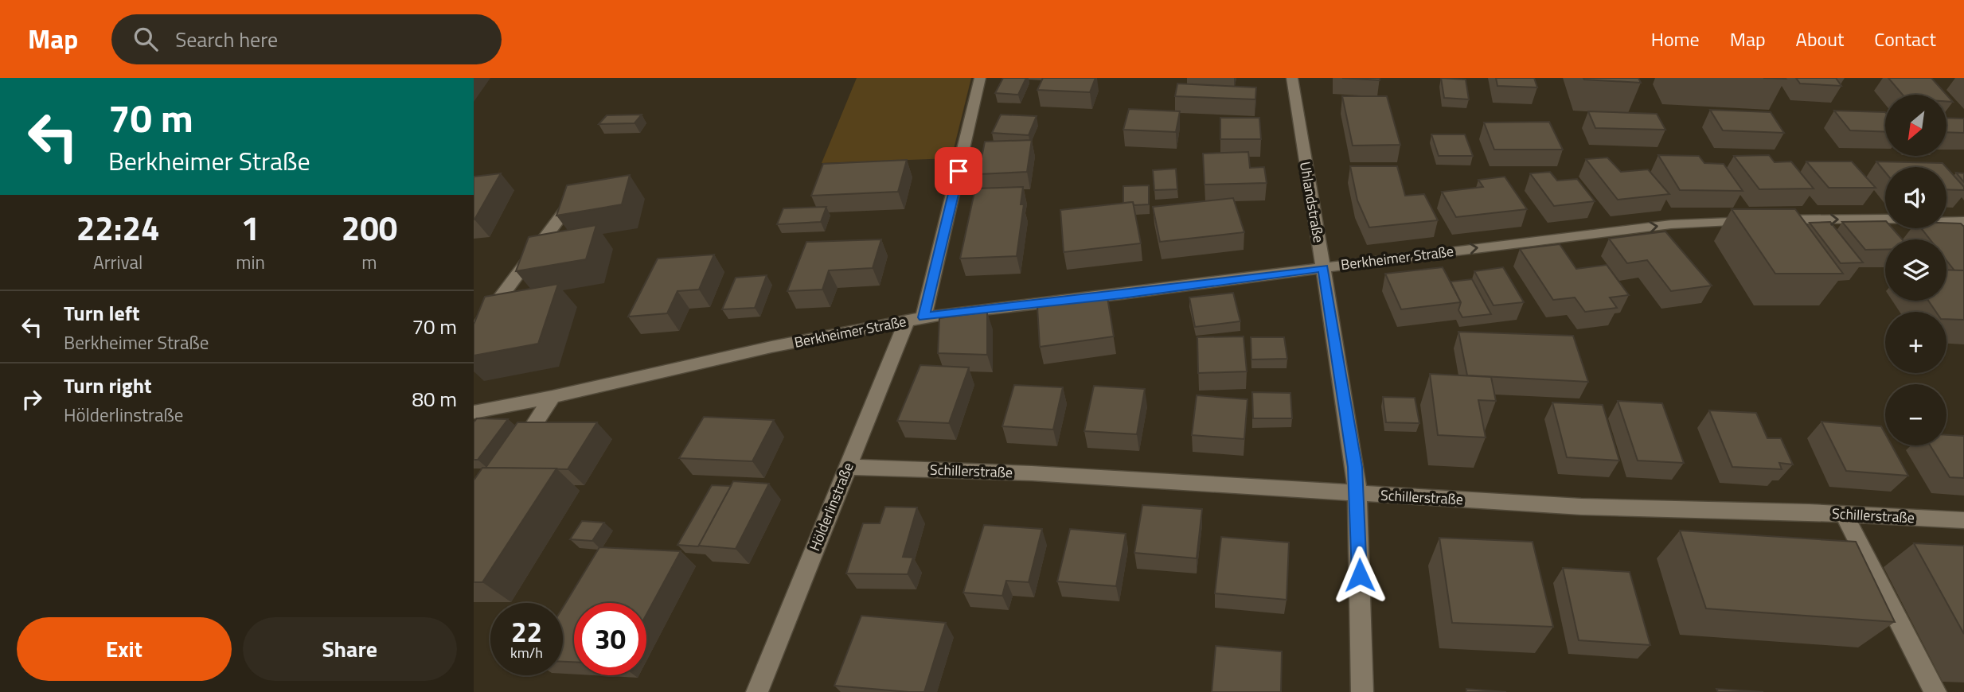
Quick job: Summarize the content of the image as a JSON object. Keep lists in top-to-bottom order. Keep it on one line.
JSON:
{"streets":{"street":["Uhlandstraße","Berkheimer Straße","Schillerstraße","Hölderlinstraße"]},"crossings":[["Uhlandstraße","Berkheimer Straße"],["Uhlandstraße","Schillerstraße"],["Berkheimer Straße","Hölderlinstraße"],["Schillerstraße","Hölderlinstraße"]],"one_way":["Berkheimer Straße"],"north":"bottom left","page":{"header":"Map","search":"Search here","nav":["Home","Map","About","Contact"],"turn":["70 m","Berkheimer Straße"],"map_buttons":["+","−"],"eta":["22:24","Arrival","1","min","200","m"],"list":[{"name":"Turn left","note":"Berkheimer Straße","value":"70 m"},{"name":"Turn right","note":"Hölderlinstraße","value":"80 m"}],"speed":"22 km/h","limit":"30","buttons":["Exit","Share"]}}
